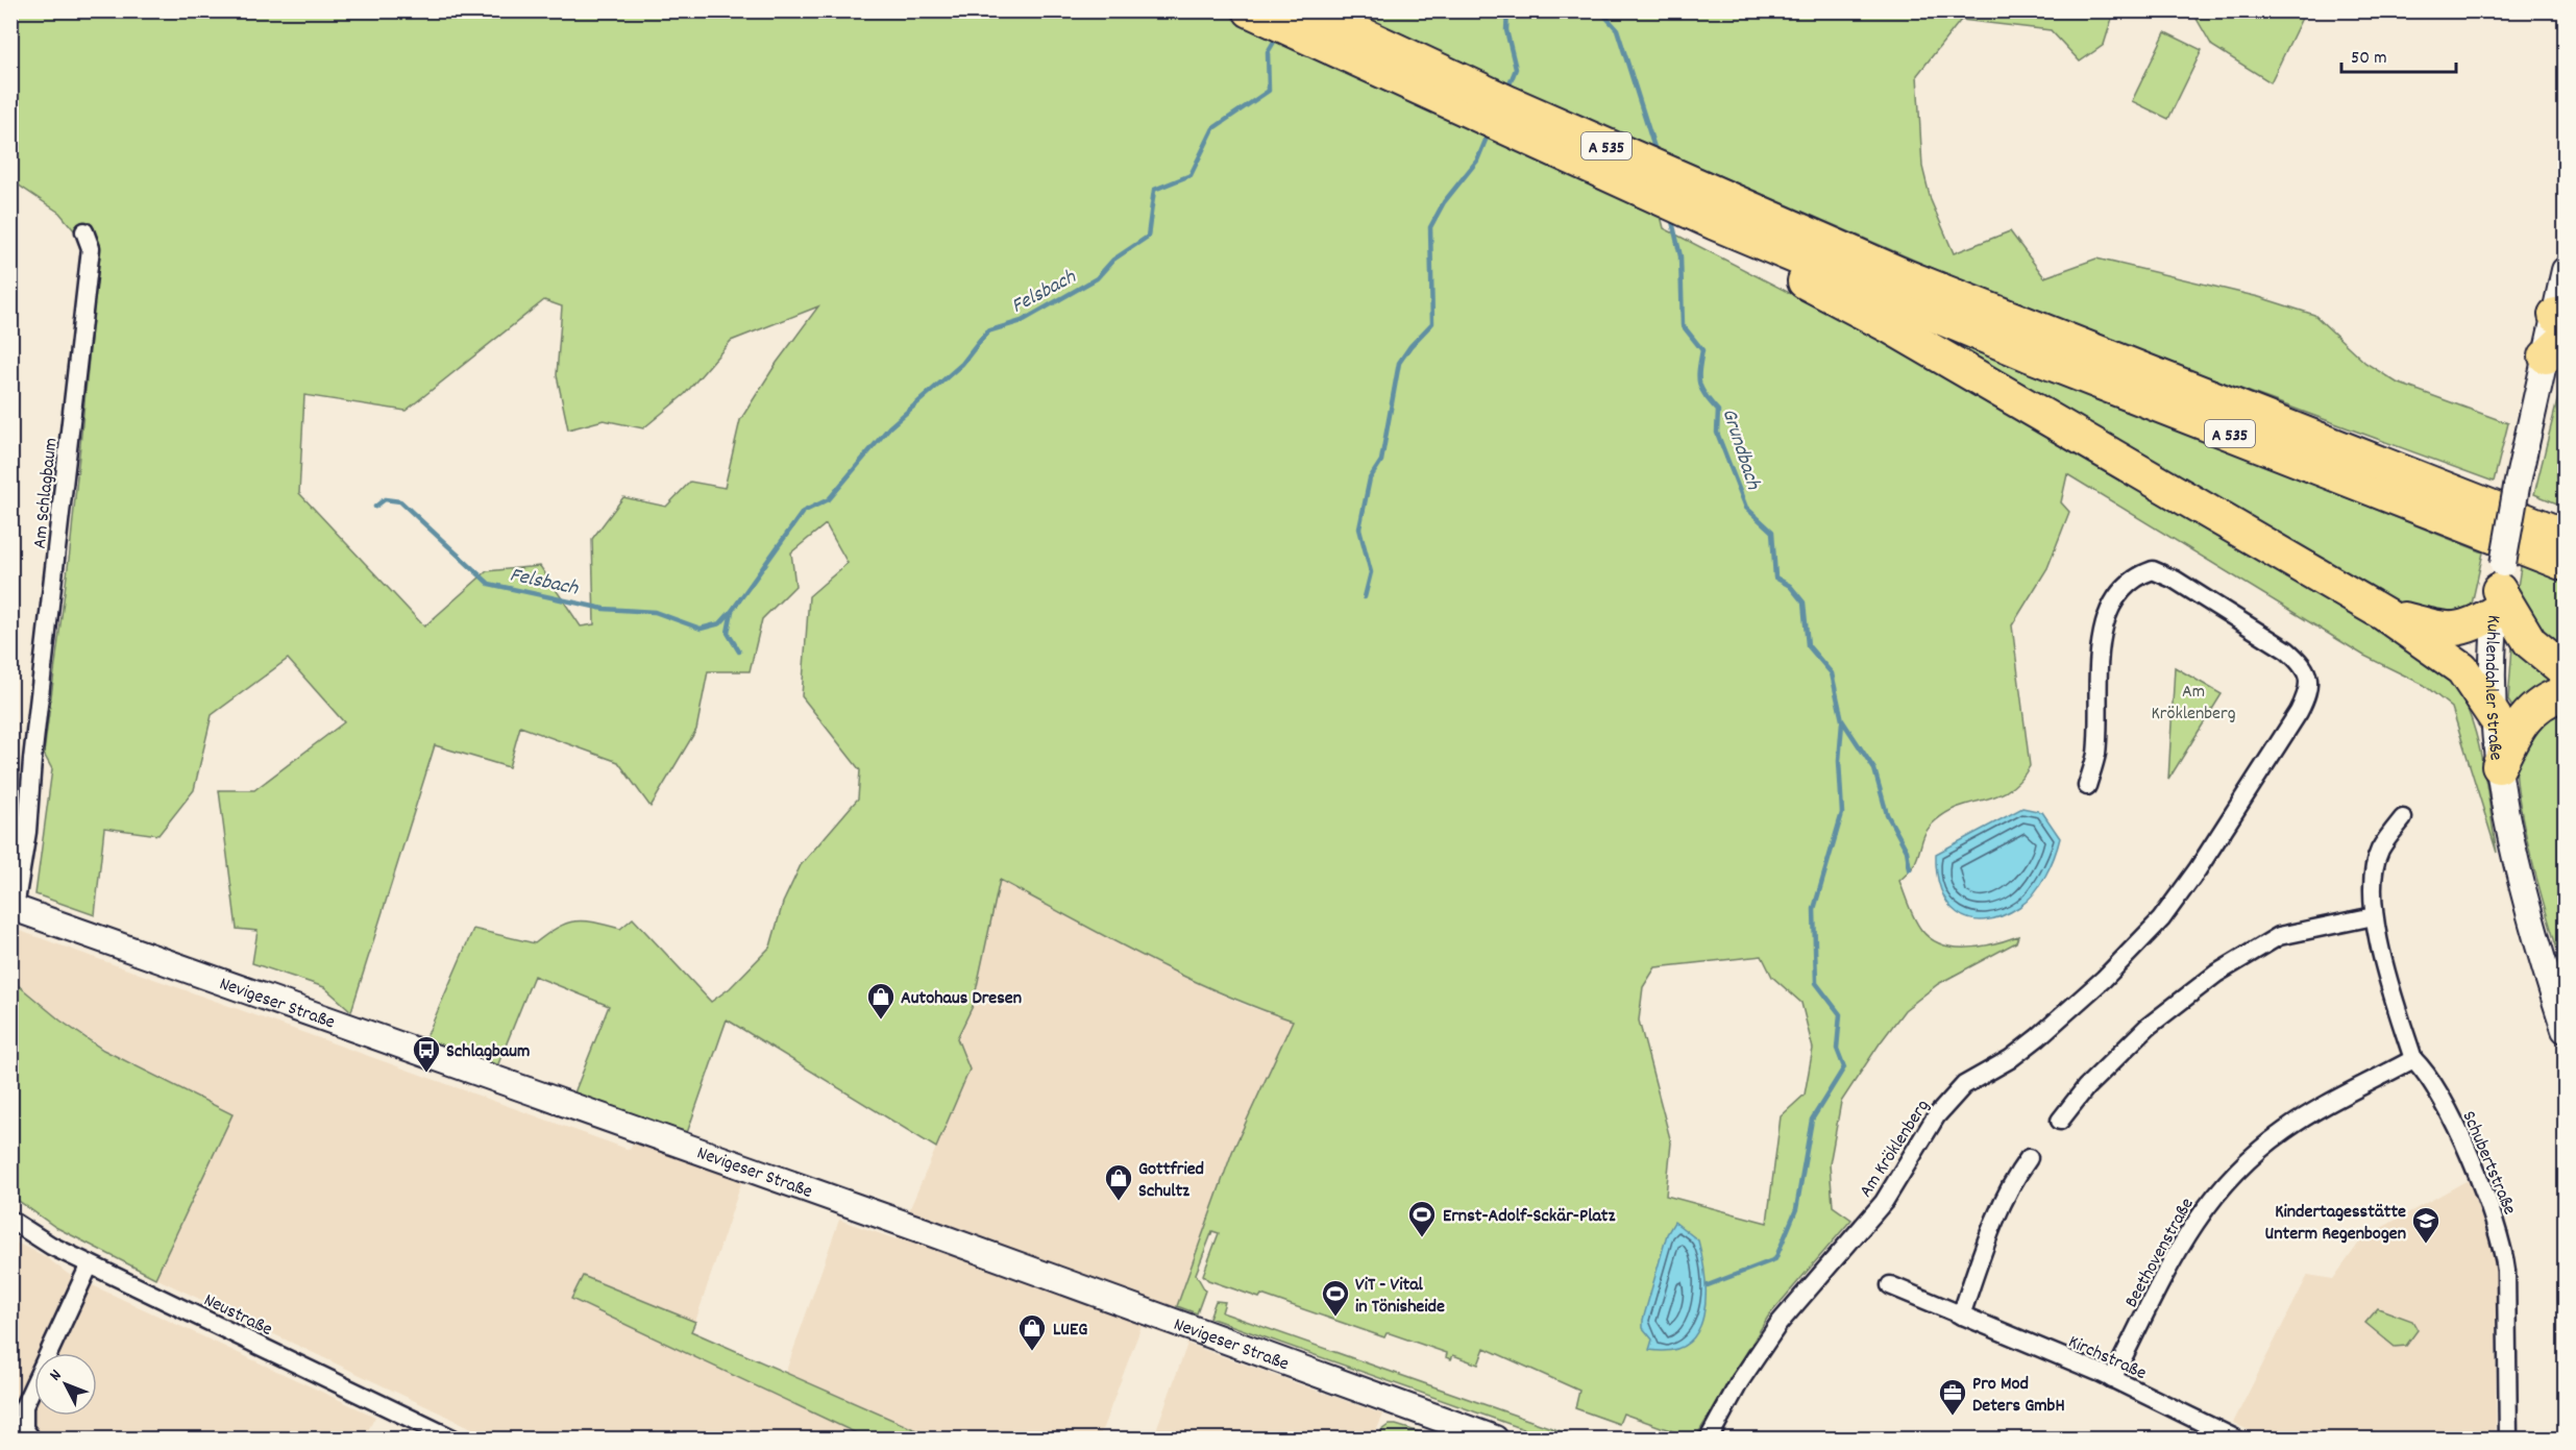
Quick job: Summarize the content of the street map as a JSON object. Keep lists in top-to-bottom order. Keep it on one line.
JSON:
{"streets":{"highway":["A 535"],"main road":["Kuhlendahler Straße","Nevigeser Straße"],"street":["Am Schlagbaum","Am Kröklenberg","Schubertstraße","Beethovenstraße","Neustraße","Kirchstraße"]},"crossings":[["Am Schlagbaum","Nevigeser Straße"],["Schubertstraße","Beethovenstraße"],["Beethovenstraße","Kirchstraße"]],"water":["Felsbach","Grundbach"],"parks":["Am Kröklenberg"],"places":{"shop":["Autohaus Dresen","Gottfried Schultz","LUEG"],"bus stop":["Schlagbaum"],"sports":["Ernst-Adolf-Sckär-Platz","ViT - Vital in Tönisheide"],"school or university":["Kindertagesstätte Unterm Regenbogen"],"office":["Pro Mod Deters GmbH"]},"scale_bar":"50 m","north":"top left"}
